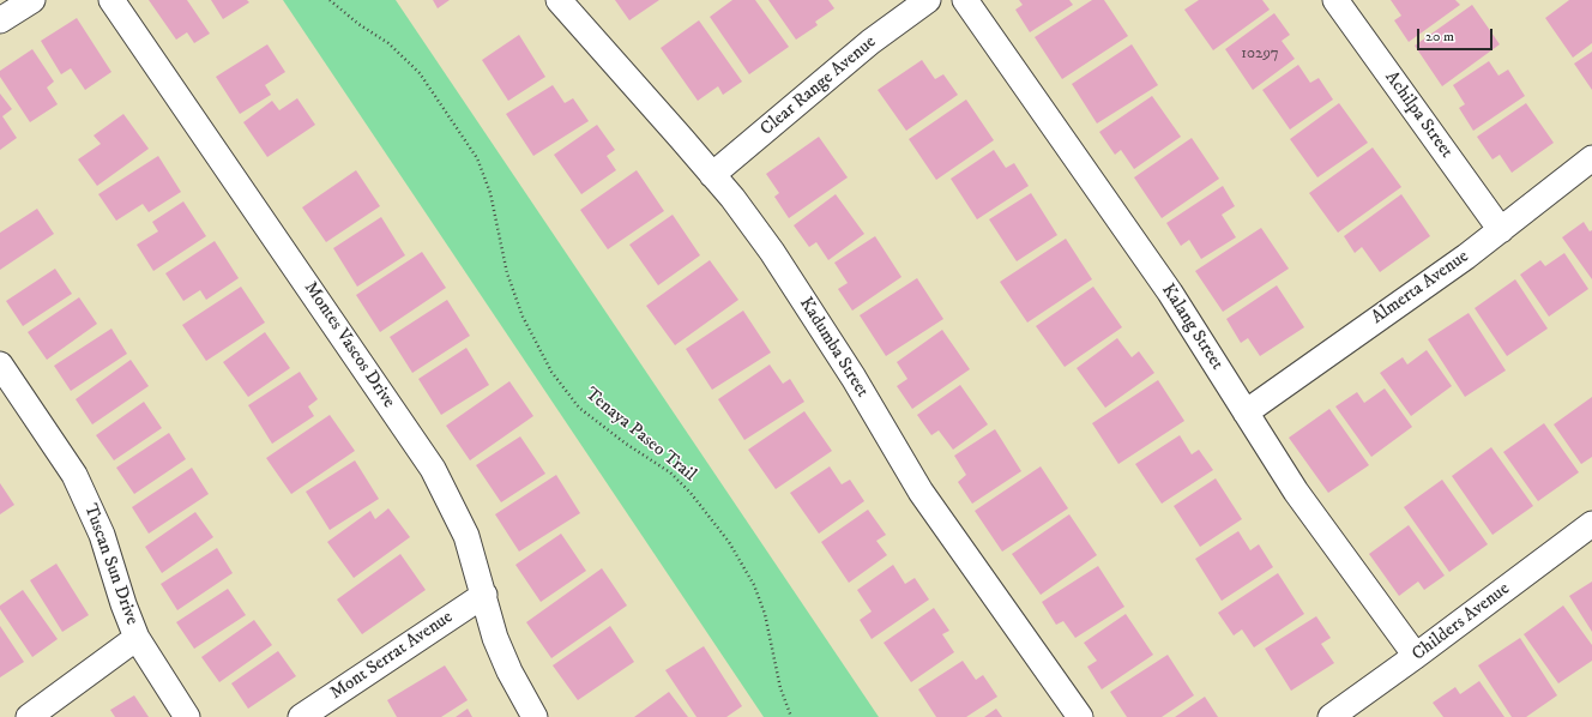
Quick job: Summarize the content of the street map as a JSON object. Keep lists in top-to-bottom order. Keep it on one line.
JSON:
{"streets":{"street":["Clear Range Avenue","Achilpa Street","Almerta Avenue","Kalang Street","Montes Vascos Drive","Kadumba Street","Tuscan Sun Drive","Childers Avenue","Mont Serrat Avenue"],"path":["Tenaya Paseo Trail"]},"crossings":[["Clear Range Avenue","Kadumba Street"],["Achilpa Street","Almerta Avenue"],["Almerta Avenue","Kalang Street"],["Kalang Street","Childers Avenue"],["Montes Vascos Drive","Mont Serrat Avenue"]],"house_numbers":["10297"],"scale_bar":"20 m"}
